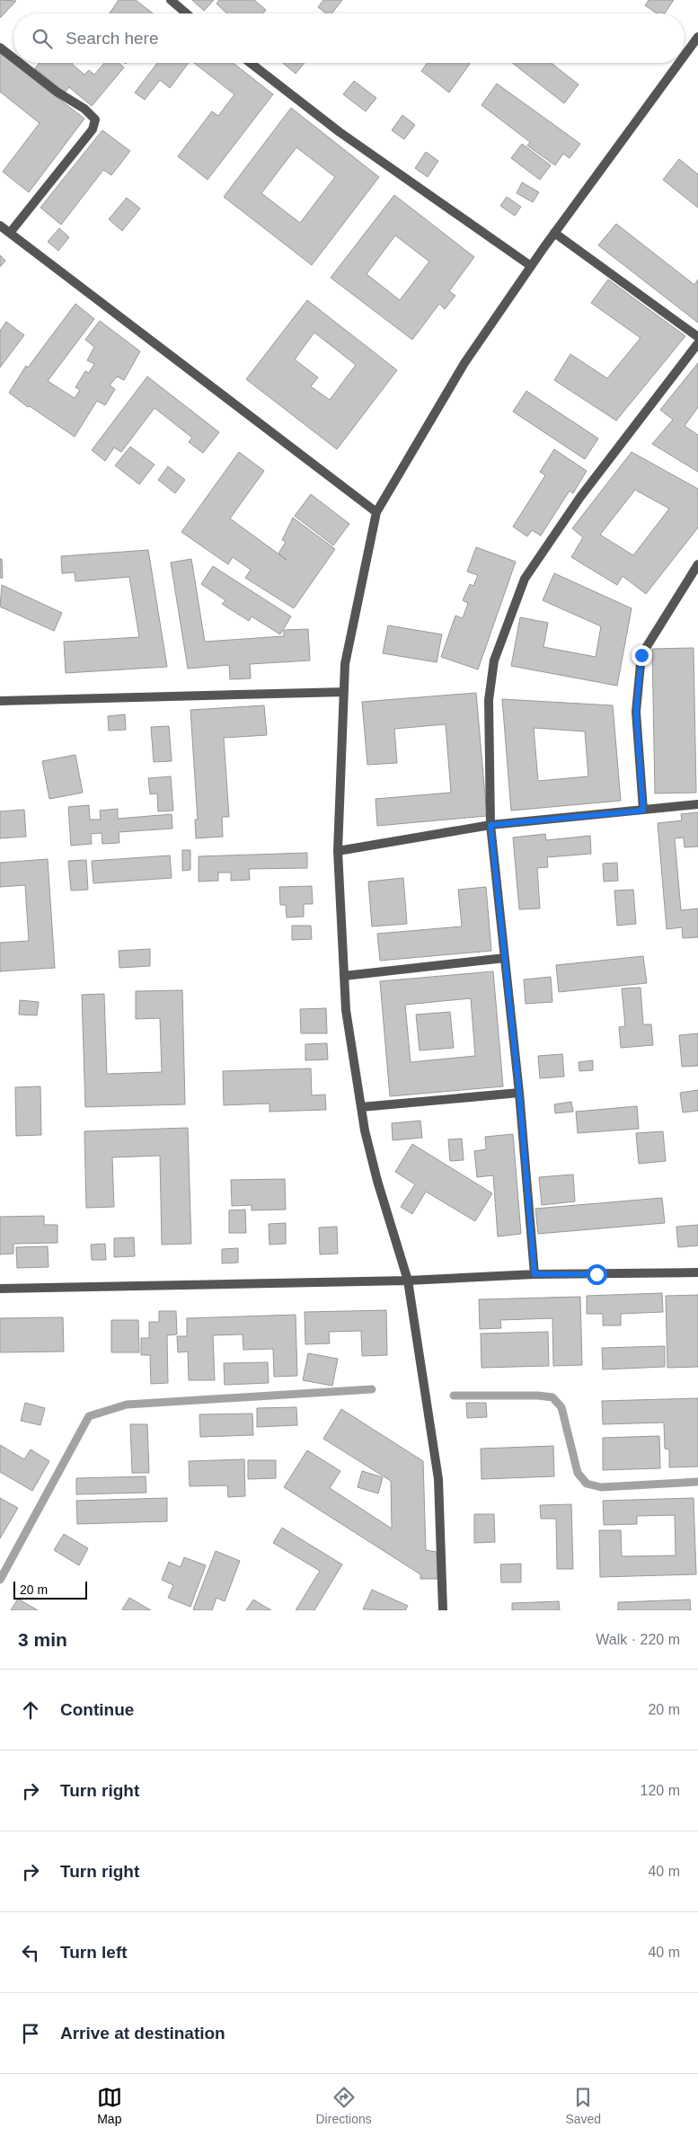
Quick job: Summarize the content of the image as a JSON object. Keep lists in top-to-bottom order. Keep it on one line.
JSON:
{"scale_bar":"20 m","page":{"search":"Search here","scale":"20 m","heading":["3 min","Walk · 220 m"],"list":[["Continue","20 m"],["Turn right","120 m"],["Turn right","40 m"],["Turn left","40 m"],"Arrive at destination"],"nav":["Map","Directions","Saved"]}}
